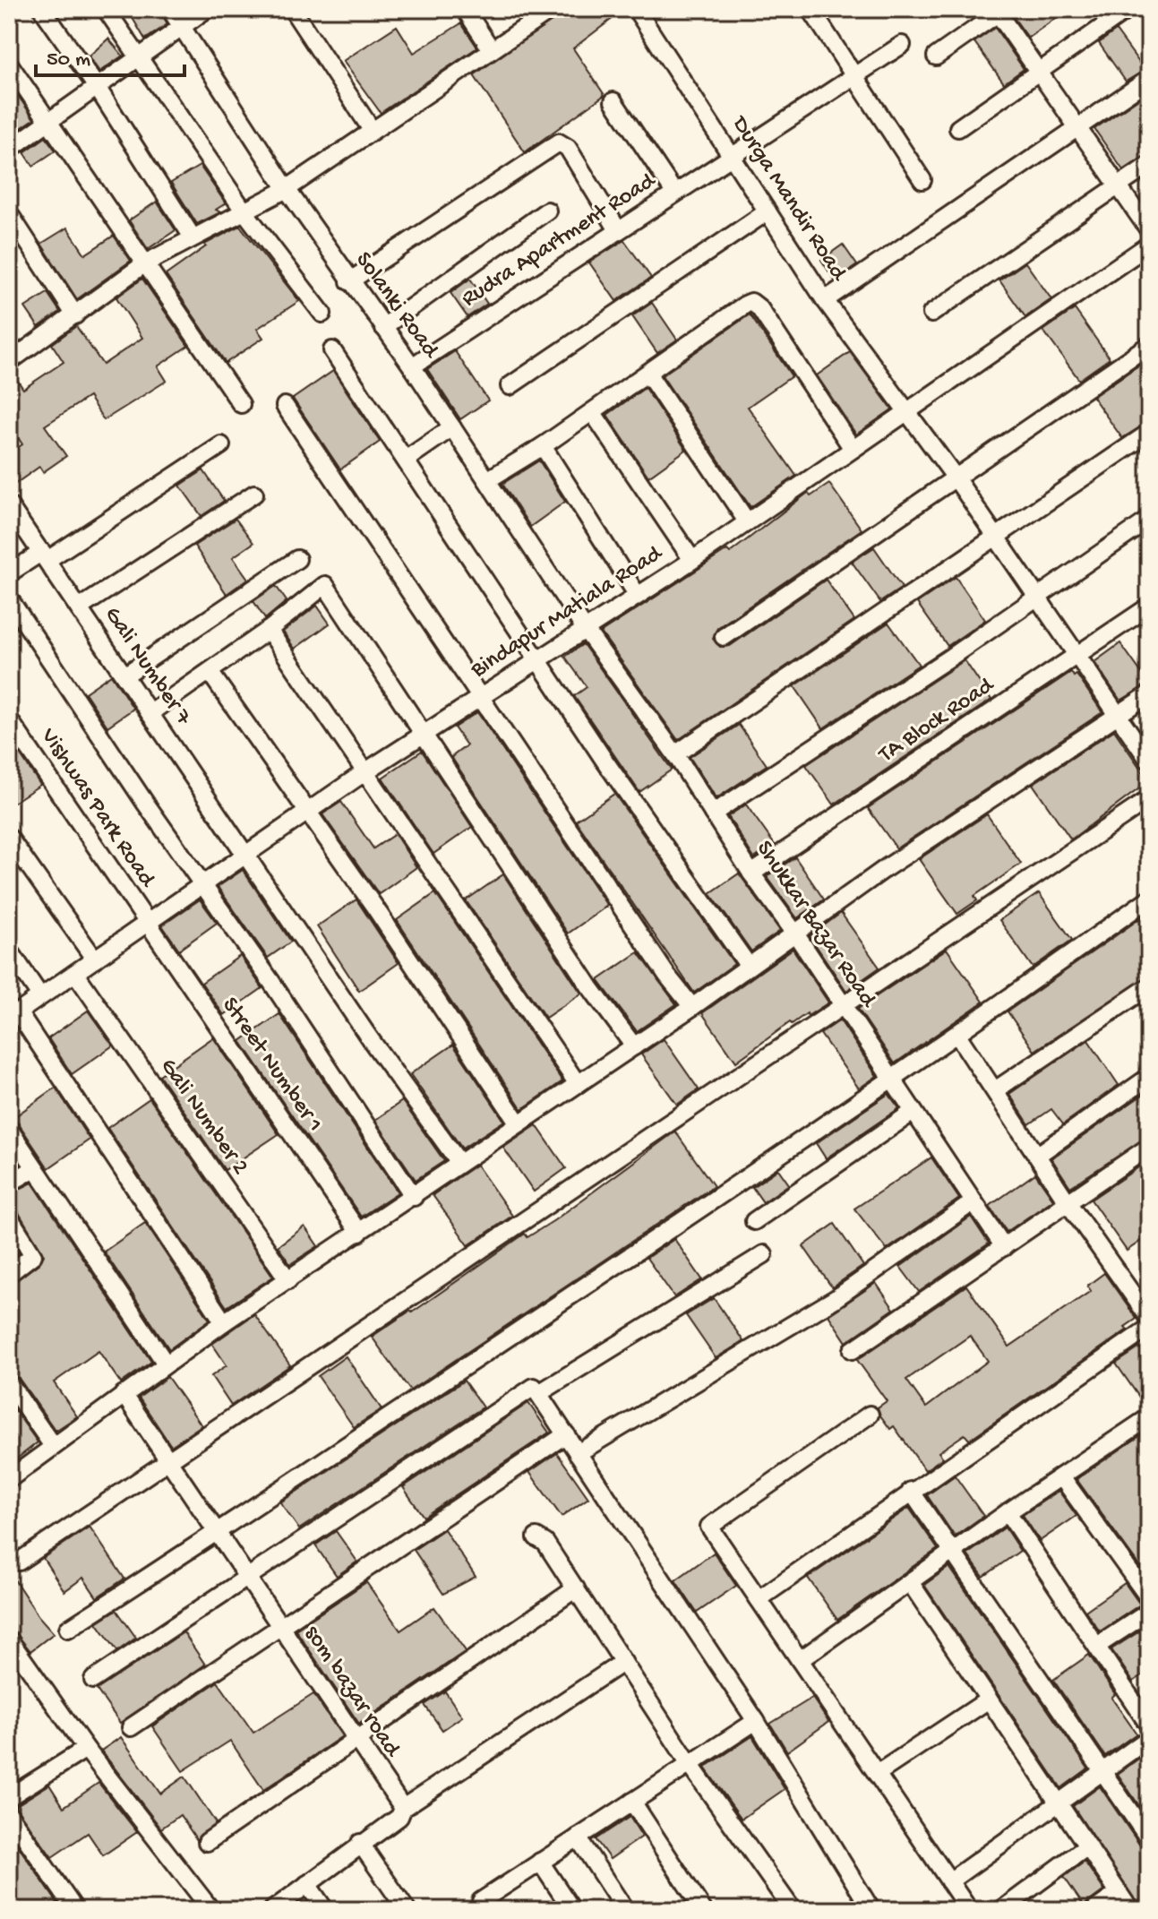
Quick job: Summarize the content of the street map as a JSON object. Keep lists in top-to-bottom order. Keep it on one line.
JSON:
{"streets":{"street":["Durga Mandir Road","Rudra Apartment Road","Solanki Road","Bindapur Matiala Road","Gali Number 7","TA Block Road","Vishwas Park Road","Shukkar Bazar Road","Street Number 1","Gali Number 2","som bazar road"]},"crossings":[["Durga Mandir Road","Rudra Apartment Road"],["Durga Mandir Road","Bindapur Matiala Road"],["Durga Mandir Road","TA Block Road"],["Rudra Apartment Road","Solanki Road"],["Solanki Road","Bindapur Matiala Road"],["Solanki Road","Shukkar Bazar Road"],["Bindapur Matiala Road","Gali Number 7"],["Bindapur Matiala Road","Vishwas Park Road"],["Bindapur Matiala Road","Shukkar Bazar Road"],["Bindapur Matiala Road","Street Number 1"],["Bindapur Matiala Road","Gali Number 2"],["TA Block Road","Shukkar Bazar Road"],["Vishwas Park Road","Street Number 1"]],"scale_bar":"50 m"}
